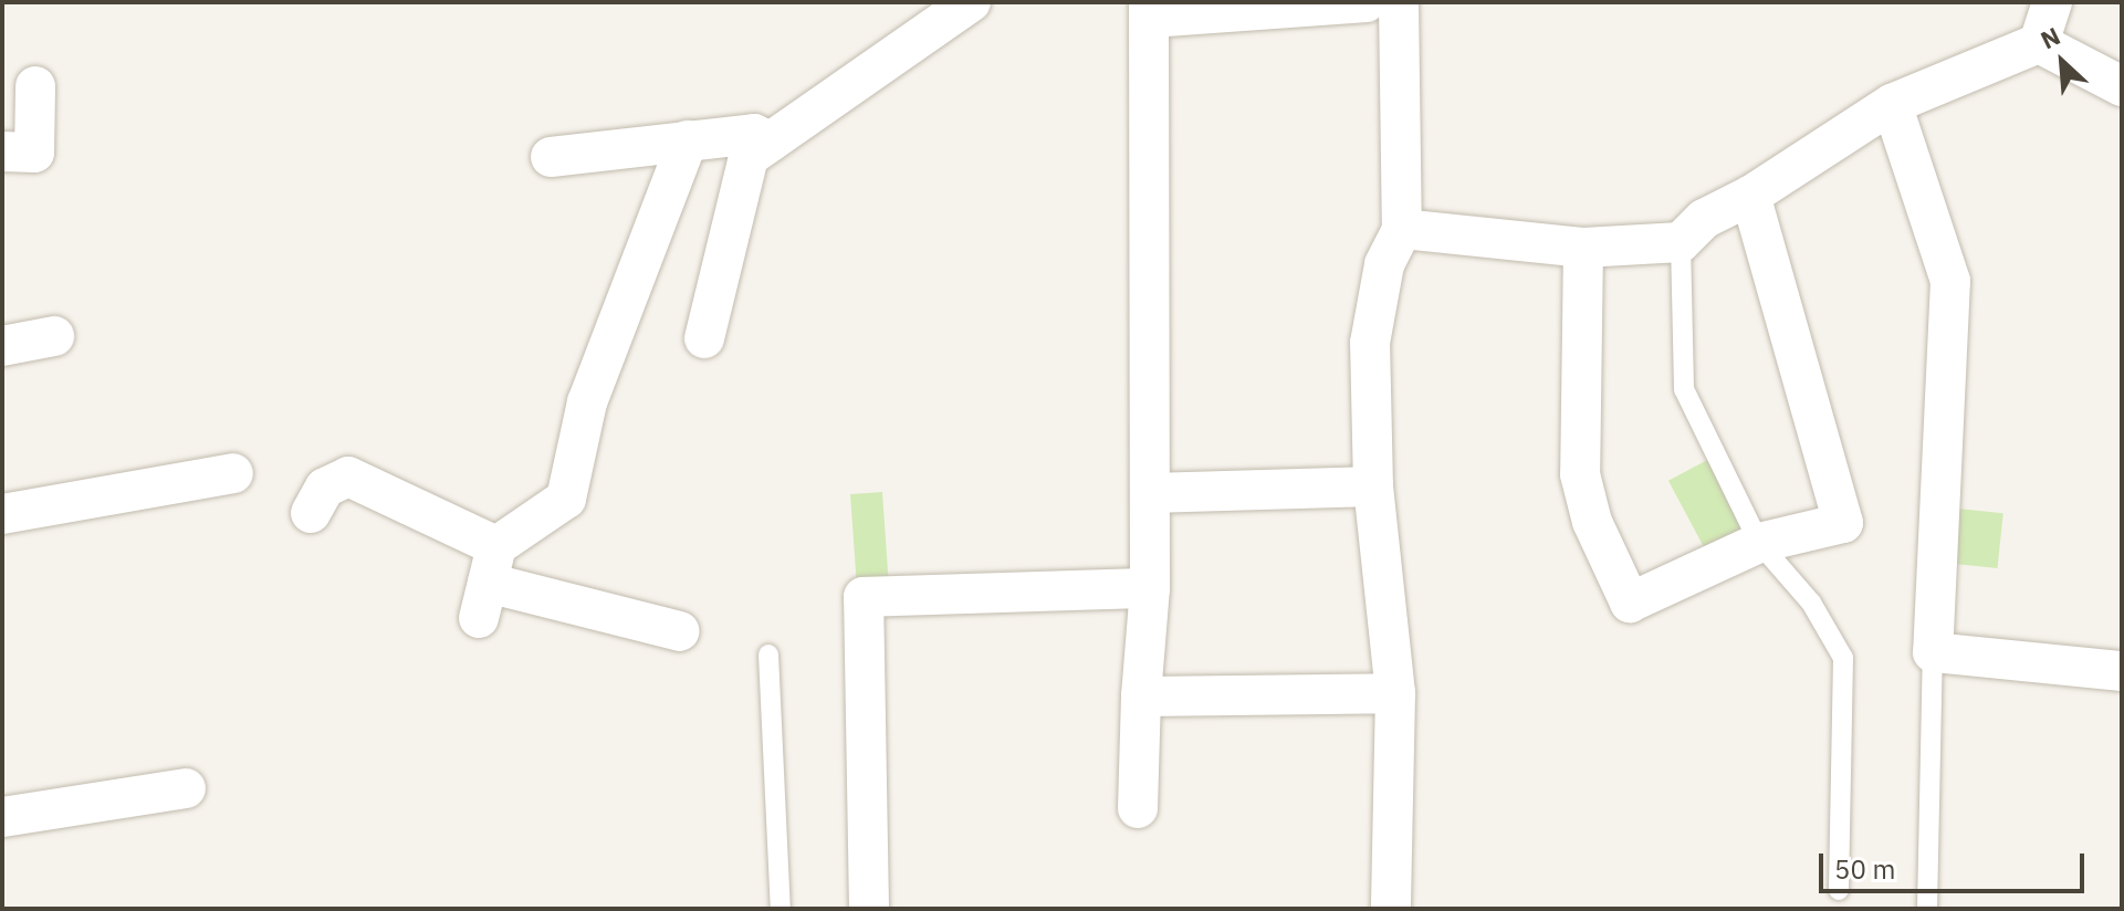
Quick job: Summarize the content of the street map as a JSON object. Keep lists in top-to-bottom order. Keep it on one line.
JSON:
{"scale_bar":"50 m","north":"top left"}
